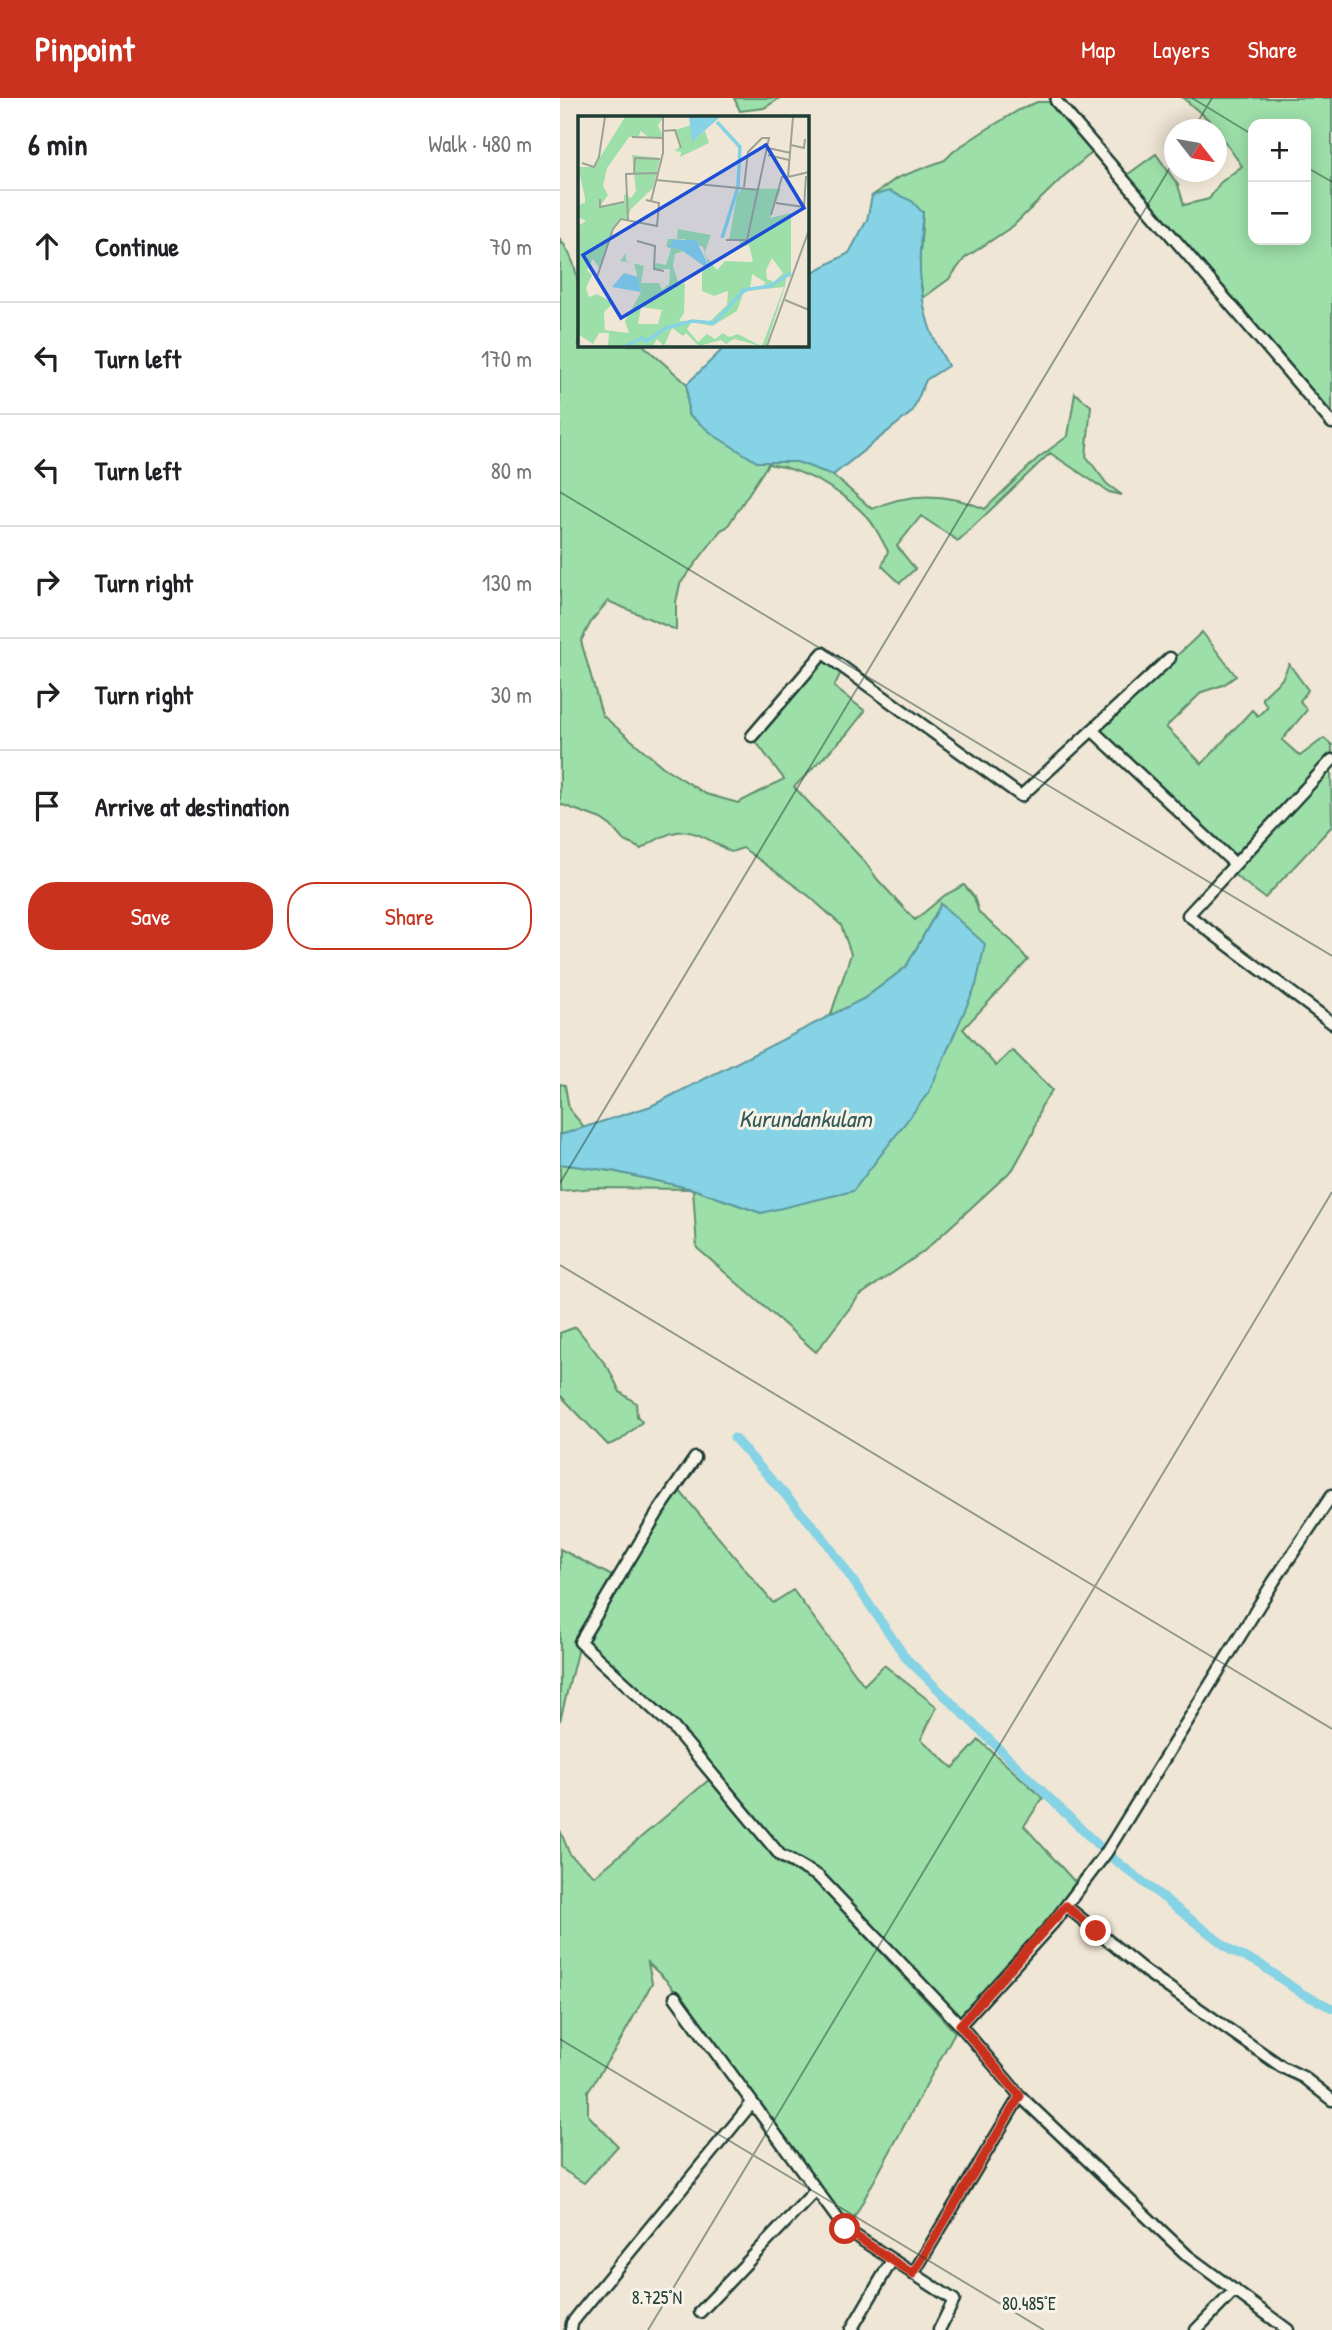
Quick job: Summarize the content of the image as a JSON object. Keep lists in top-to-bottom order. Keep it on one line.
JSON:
{"water":["Kurundankulam"],"north":"bottom right","page":{"header":"Pinpoint","nav":["Map","Layers","Share"],"heading":["6 min","Walk · 480 m"],"map_buttons":["+","−"],"list":[["Continue","70 m"],["Turn left","170 m"],["Turn left","80 m"],["Turn right","130 m"],["Turn right","30 m"],"Arrive at destination"],"buttons":["Save","Share"]},"coordinates":["8.725°N","80.485°E"]}
